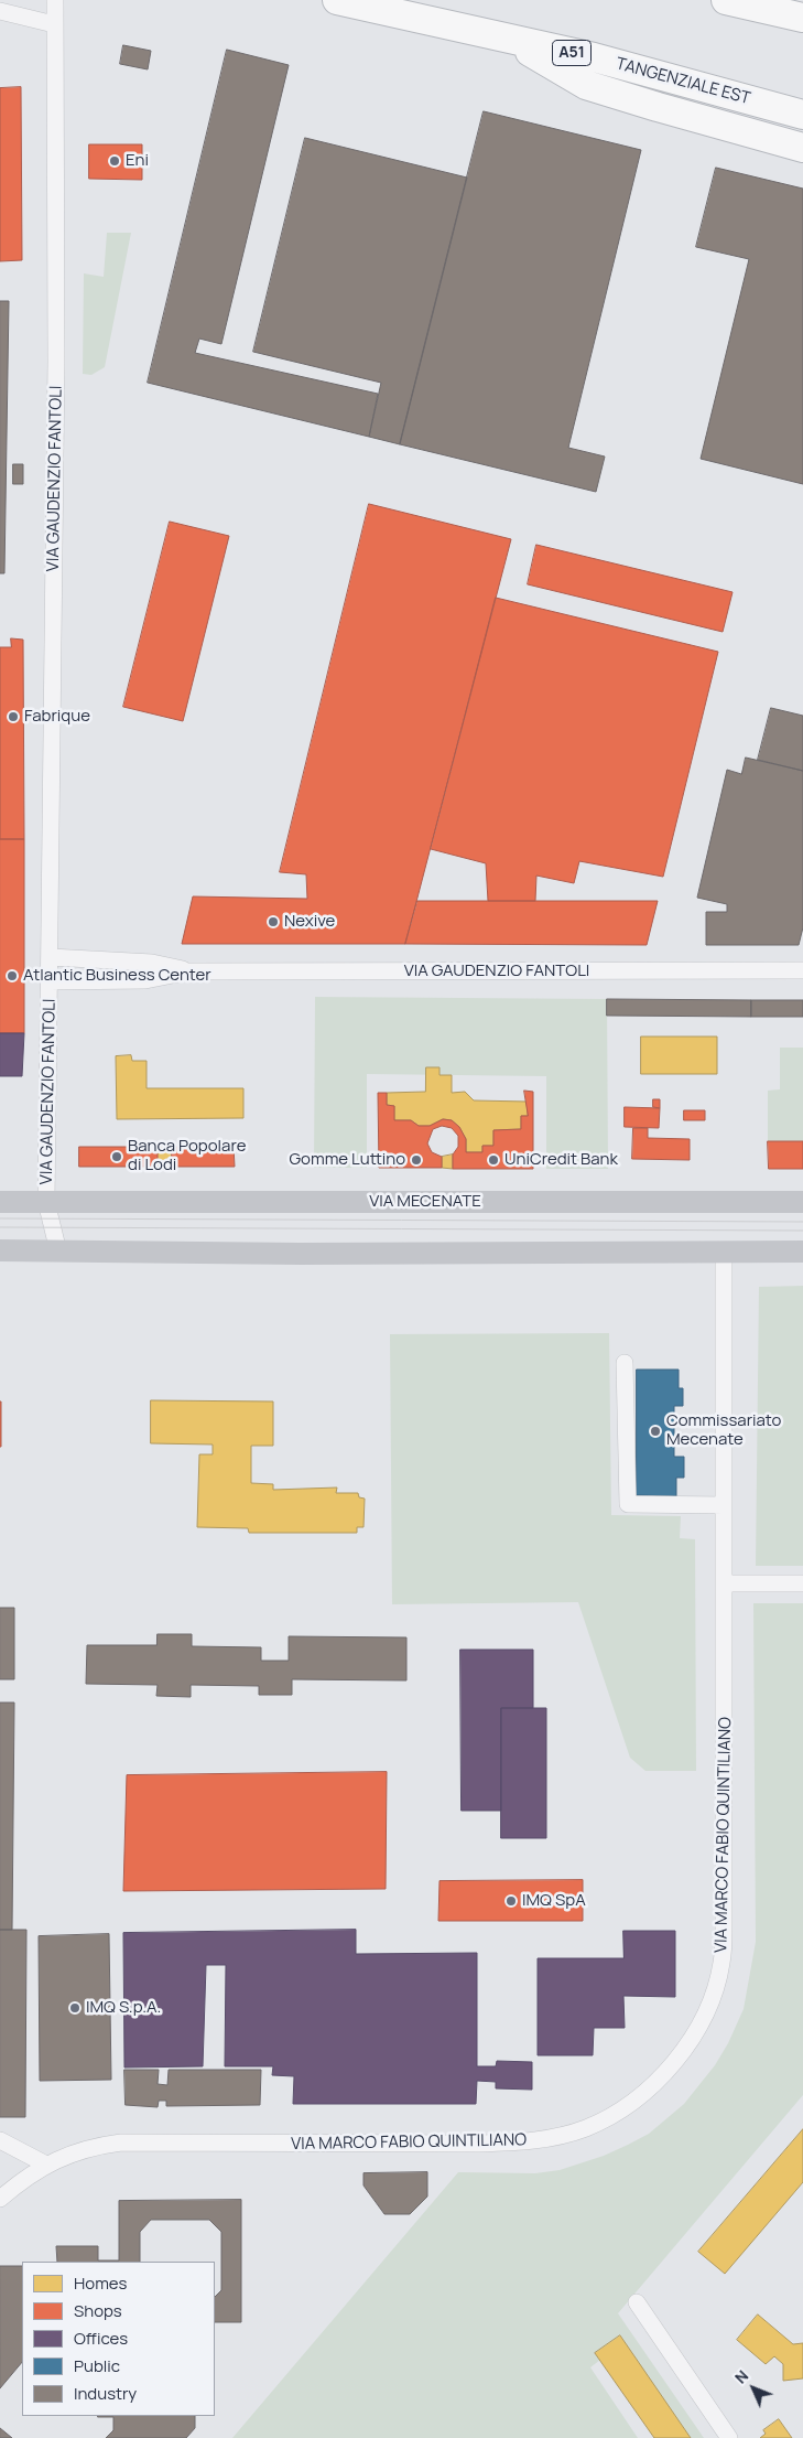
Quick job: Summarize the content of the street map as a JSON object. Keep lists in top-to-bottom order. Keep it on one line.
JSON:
{"streets":{"highway":["A51","TANGENZIALE EST"],"main road":["VIA MECENATE"],"street":["VIA GAUDENZIO FANTOLI","VIA MARCO FABIO QUINTILIANO"]},"crossings":[["VIA GAUDENZIO FANTOLI","VIA MECENATE"]],"places":["Eni","Fabrique","Nexive","Atlantic Business Center","Banca Popolare di Lodi","Gomme Luttino","UniCredit Bank","Commissariato Mecenate","IMQ SpA","IMQ S.p.A."],"legend":["Homes","Shops","Offices","Public","Industry"],"north":"top left"}
